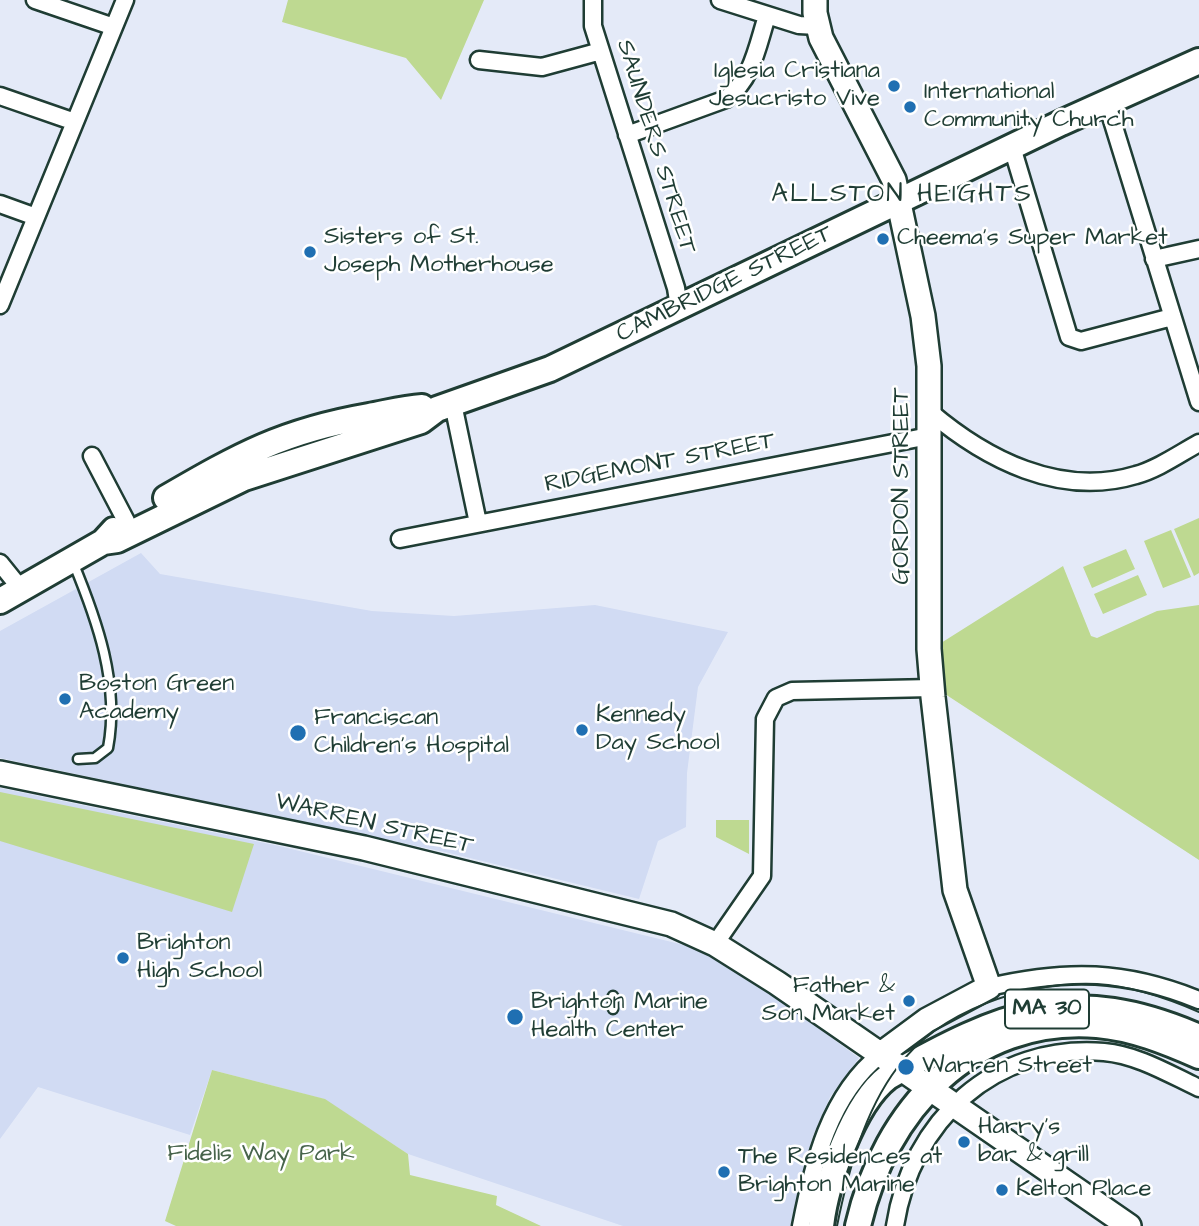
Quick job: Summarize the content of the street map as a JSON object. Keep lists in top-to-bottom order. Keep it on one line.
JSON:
{"streets":{"main road":["CAMBRIDGE STREET","MA 30"],"street":["SAUNDERS STREET","RIDGEMONT STREET","GORDON STREET","WARREN STREET"]},"crossings":[["SAUNDERS STREET","CAMBRIDGE STREET"],["CAMBRIDGE STREET","GORDON STREET"],["RIDGEMONT STREET","GORDON STREET"],["WARREN STREET","MA 30"]],"districts":["ALLSTON HEIGHTS"],"parks":["Fidelis Way Park"],"places":["Iglesia Cristiana Jesucristo Vive","International Community Church","Cheema's Super Market","Sisters of St. Joseph Motherhouse","Boston Green Academy","Kennedy Day School","Franciscan Children's Hospital","Brighton High School","Father & Son Market","Brighton Marine Health Center","Warren Street","Harry's bar & grill","The Residences at Brighton Marine","Kelton Place"]}
